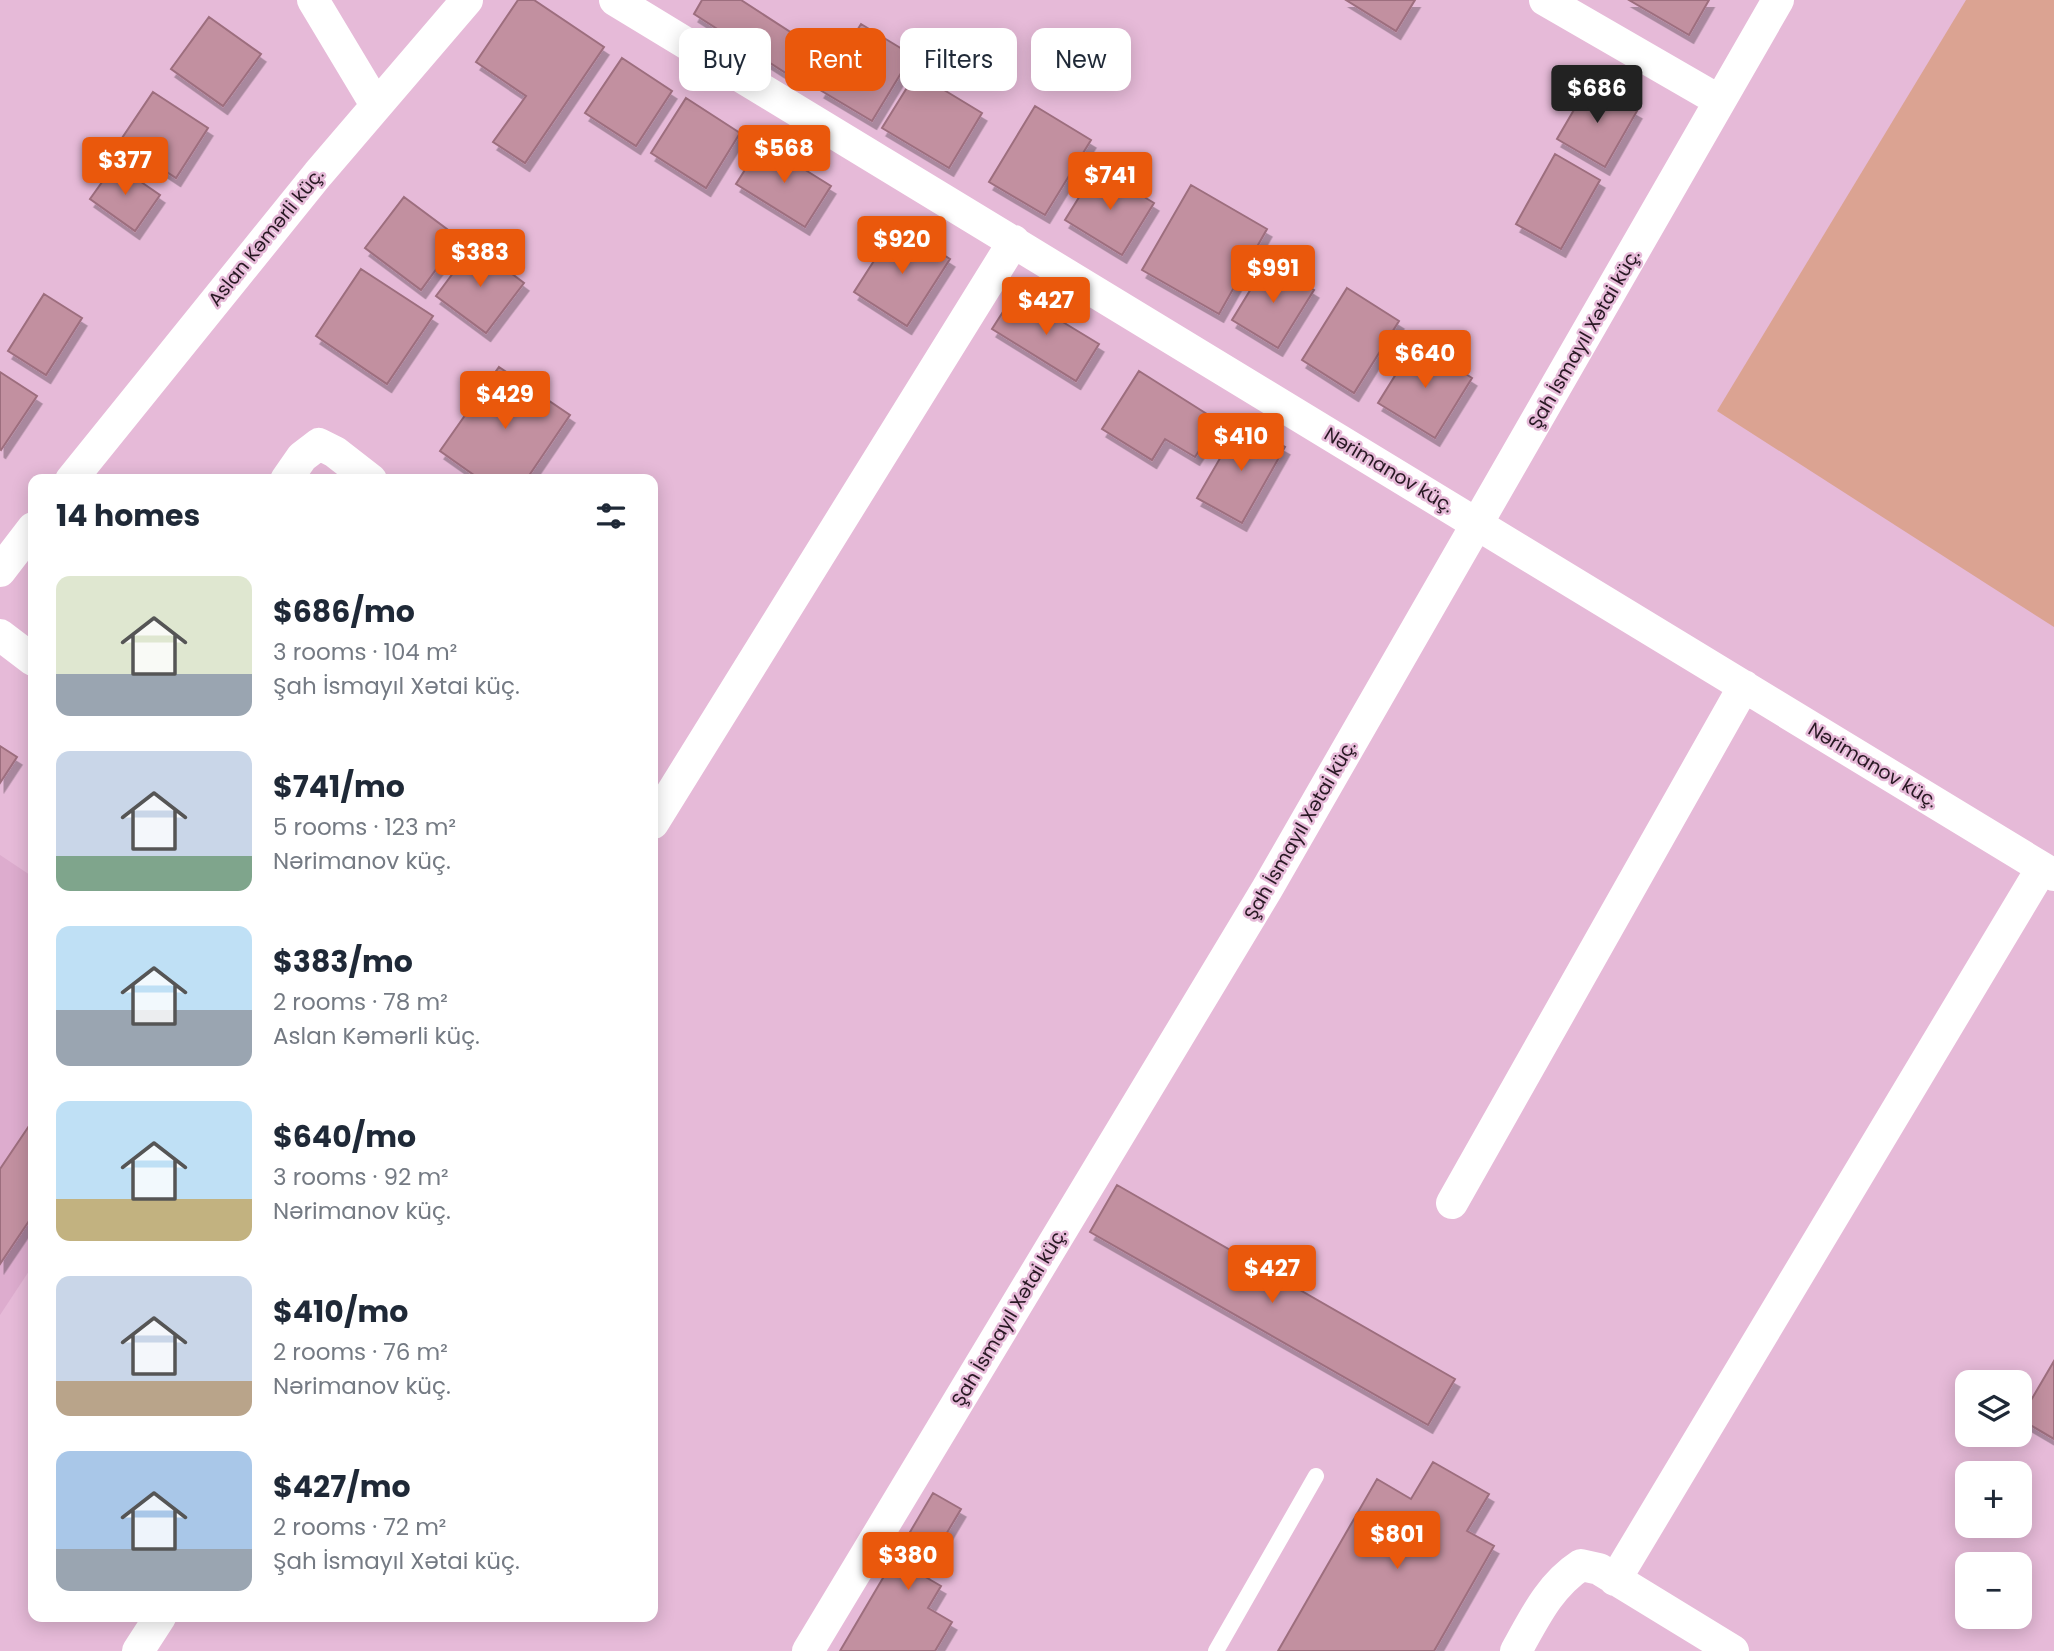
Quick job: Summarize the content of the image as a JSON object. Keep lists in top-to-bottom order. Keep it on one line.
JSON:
{"streets":{"street":["Aslan Kəmərli küç.","Şah İsmayıl Xətai küç.","Nərimanov küç."]},"crossings":[["Şah İsmayıl Xətai küç.","Nərimanov küç."]],"page":{"chip":["Buy","Rent","Filters","New"],"price":["$686","$568","$377","$741","$920","$383","$991","$427","$640","$429","$410","$427","$801","$380"],"heading":"14 homes","list":[{"name":"$686/mo","note":"3 rooms · 104 m² · Şah İsmayıl Xətai küç."},{"name":"$741/mo","note":"5 rooms · 123 m² · Nərimanov küç."},{"name":"$383/mo","note":"2 rooms · 78 m² · Aslan Kəmərli küç."},{"name":"$640/mo","note":"3 rooms · 92 m² · Nərimanov küç."},{"name":"$410/mo","note":"2 rooms · 76 m² · Nərimanov küç."},{"name":"$427/mo","note":"2 rooms · 72 m² · Şah İsmayıl Xətai küç."}],"map_buttons":["+","−"]}}
